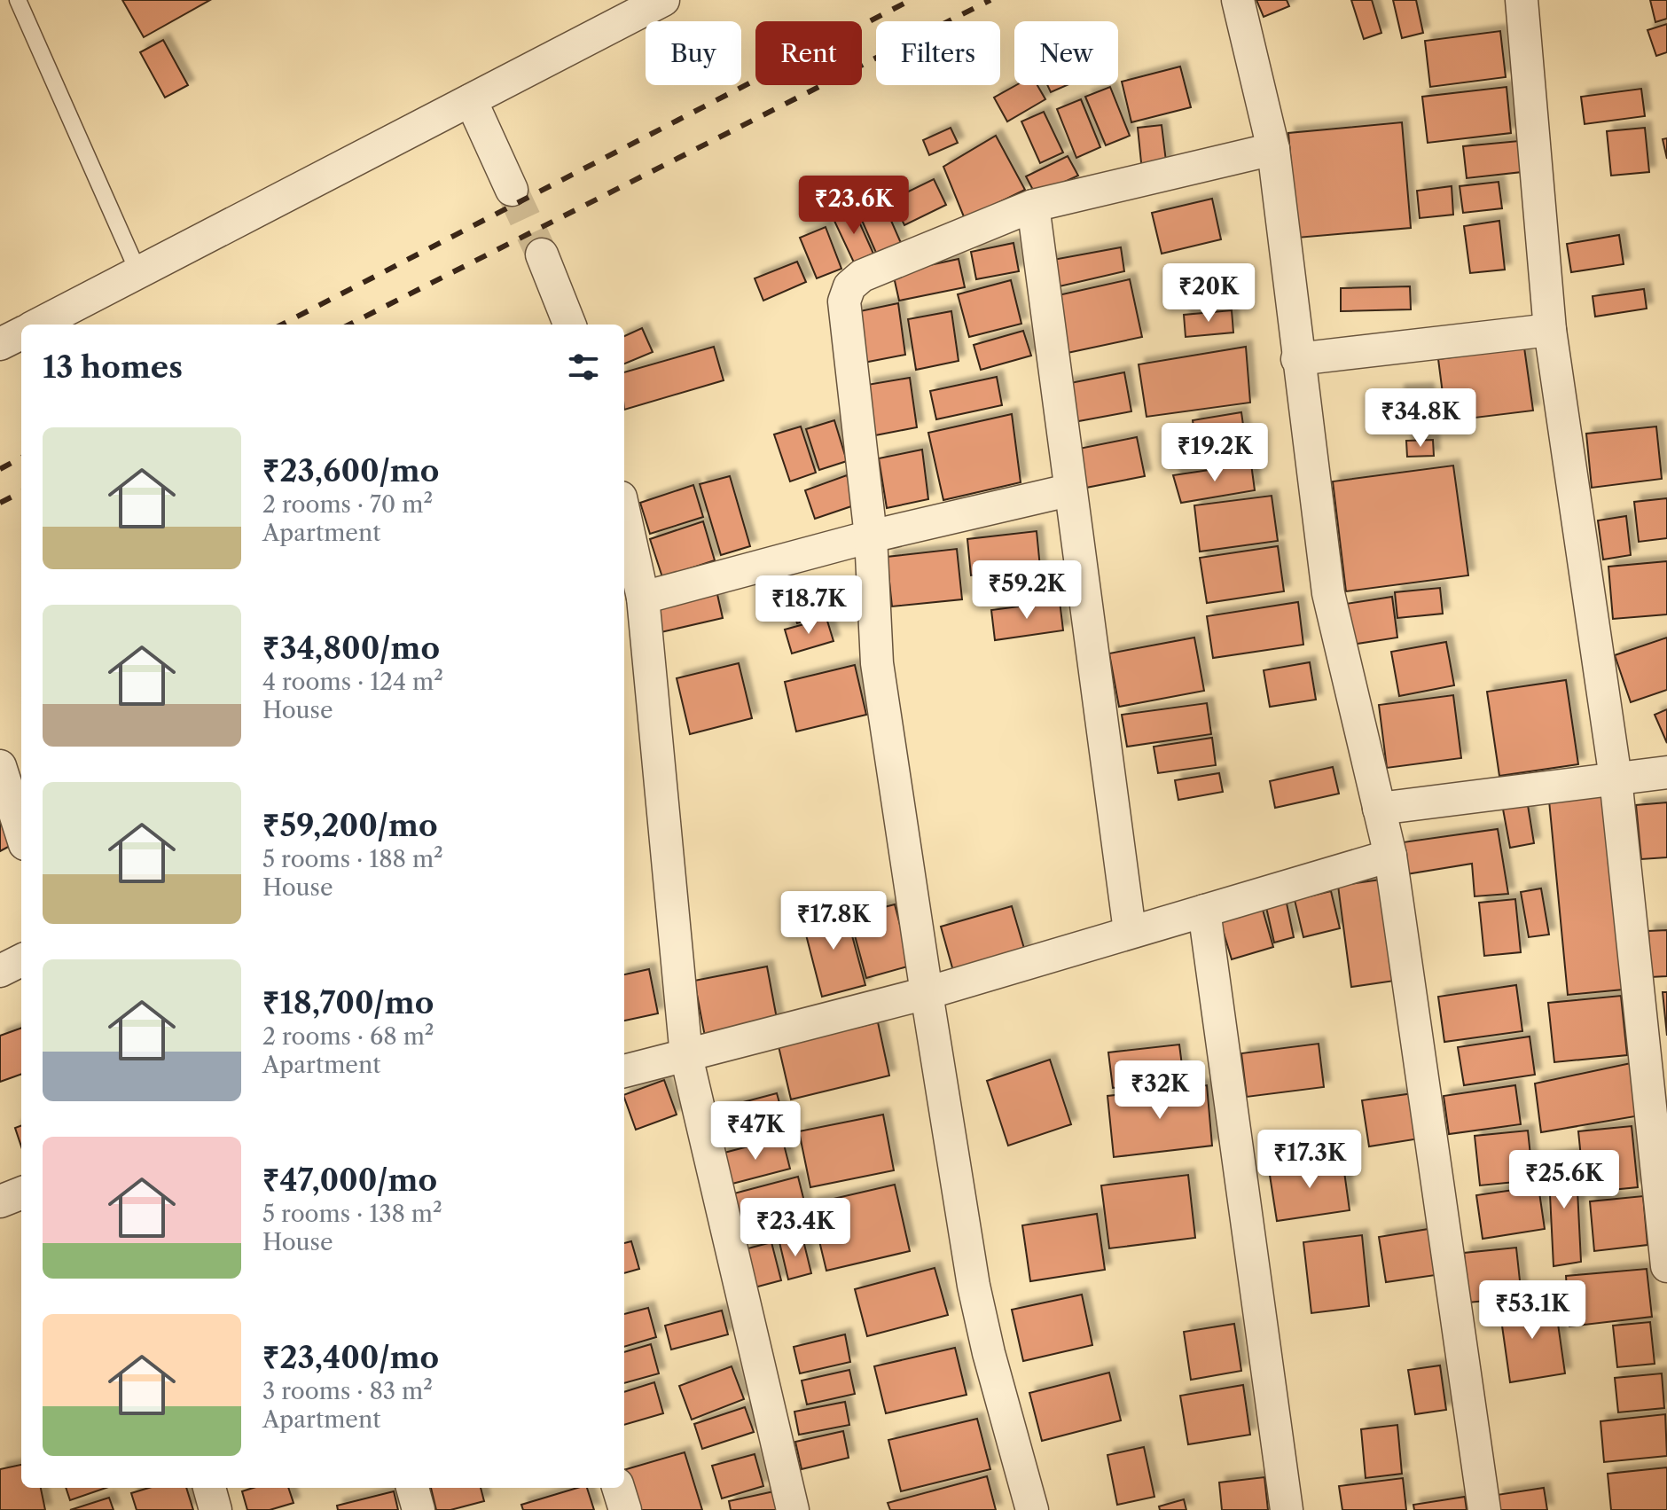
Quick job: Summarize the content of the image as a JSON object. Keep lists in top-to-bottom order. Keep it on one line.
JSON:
{"page":{"chip":["Buy","Rent","Filters","New"],"price":["₹23.6K","₹20K","₹34.8K","₹19.2K","₹59.2K","₹18.7K","₹17.8K","₹32K","₹47K","₹17.3K","₹25.6K","₹23.4K","₹53.1K"],"heading":"13 homes","list":[{"name":"₹23,600/mo","note":"2 rooms · 70 m² · Apartment"},{"name":"₹34,800/mo","note":"4 rooms · 124 m² · House"},{"name":"₹59,200/mo","note":"5 rooms · 188 m² · House"},{"name":"₹18,700/mo","note":"2 rooms · 68 m² · Apartment"},{"name":"₹47,000/mo","note":"5 rooms · 138 m² · House"},{"name":"₹23,400/mo","note":"3 rooms · 83 m² · Apartment"}]}}
